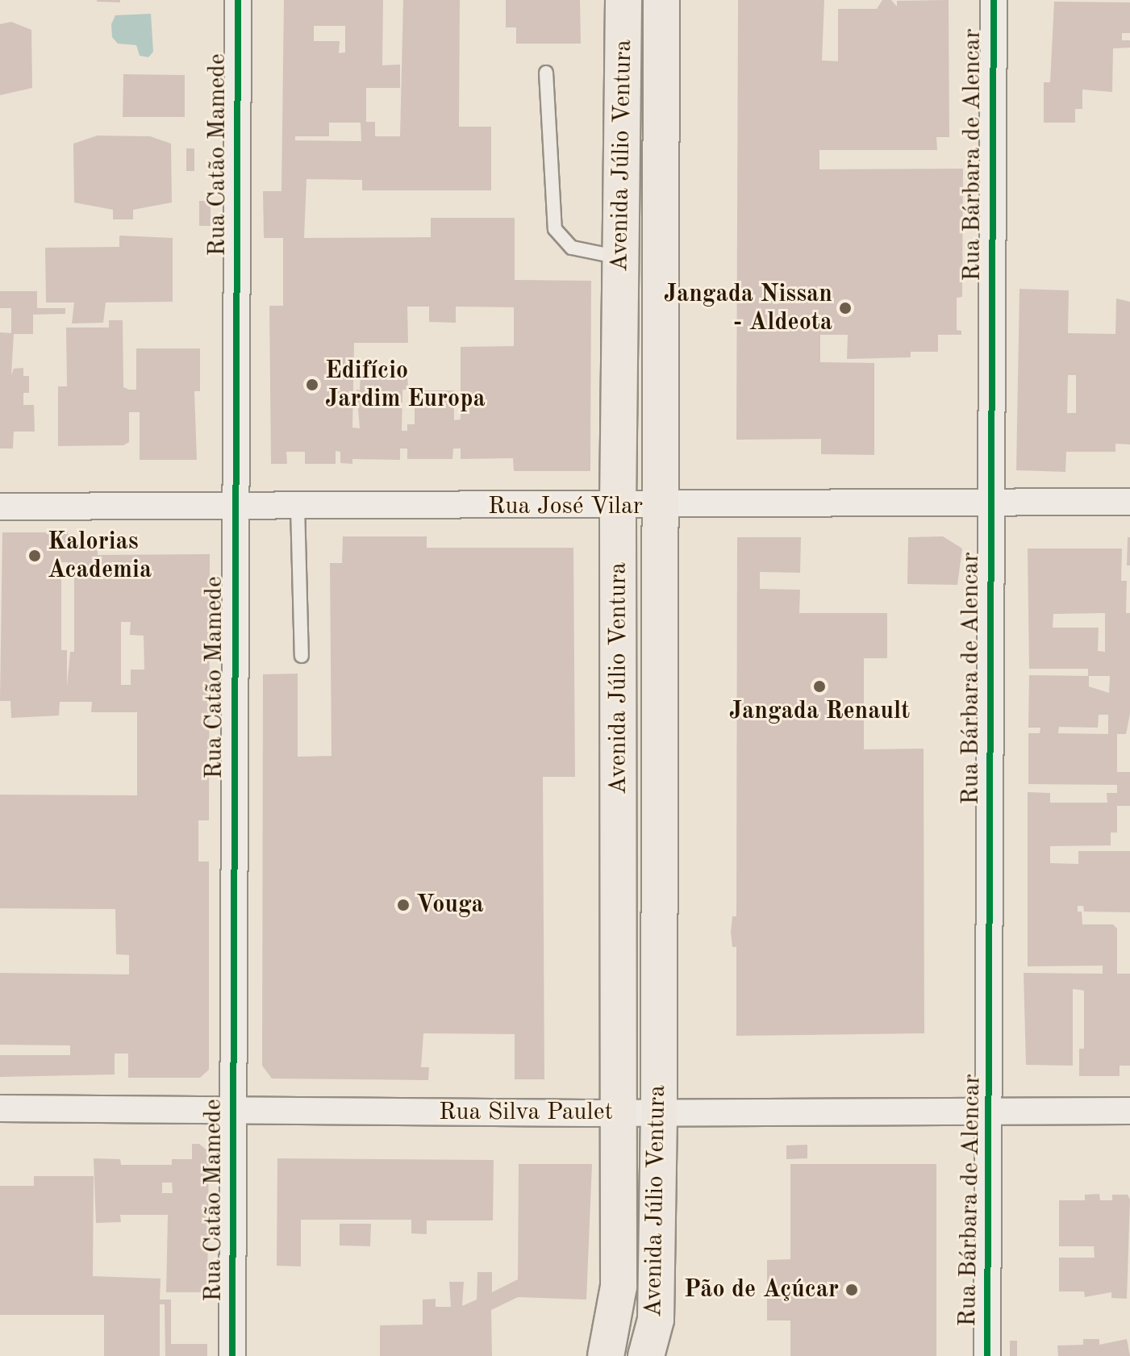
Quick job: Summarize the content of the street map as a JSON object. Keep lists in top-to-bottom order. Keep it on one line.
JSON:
{"streets":{"main road":["Avenida Júlio Ventura"],"street":["Rua Catão Mamede","Rua Bárbara de Alencar","Rua José Vilar","Rua Silva Paulet"]},"crossings":[["Rua Catão Mamede","Rua José Vilar"],["Rua Catão Mamede","Rua Silva Paulet"],["Rua Bárbara de Alencar","Rua José Vilar"],["Rua Bárbara de Alencar","Rua Silva Paulet"],["Avenida Júlio Ventura","Rua José Vilar"],["Avenida Júlio Ventura","Rua Silva Paulet"]],"places":["Jangada Nissan - Aldeota","Edifício Jardim Europa","Kalorias Academia","Jangada Renault","Vouga","Pão de Açúcar"]}
